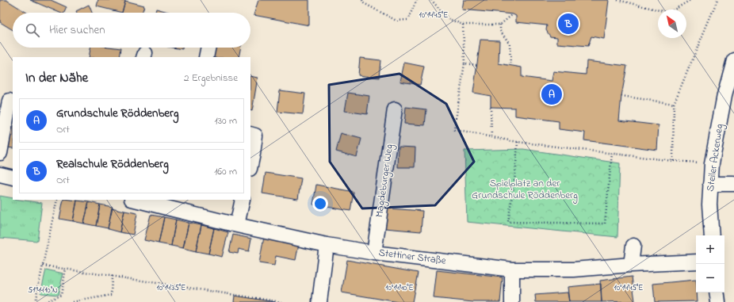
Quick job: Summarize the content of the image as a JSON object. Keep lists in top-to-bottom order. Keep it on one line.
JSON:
{"streets":{"street":["Steiler Ackerweg","Magdeburger Weg","Stettiner Straße"]},"crossings":[["Magdeburger Weg","Stettiner Straße"]],"parks":["Spielplatz an der Grundschule Röddenberg"],"north":"top left","page":{"pins":["B","A"],"search":"Hier suchen","heading":["In der Nähe","2 Ergebnisse"],"list":[{"mark":"A","name":"Grundschule Röddenberg","note":"Ort","value":"130 m"},{"mark":"B","name":"Realschule Röddenberg","note":"Ort","value":"160 m"}],"map_buttons":["+","−"]},"coordinates":["10°14'45\"E","10°14'35\"E","10°14'40\"E","51°44'10\"N"]}
